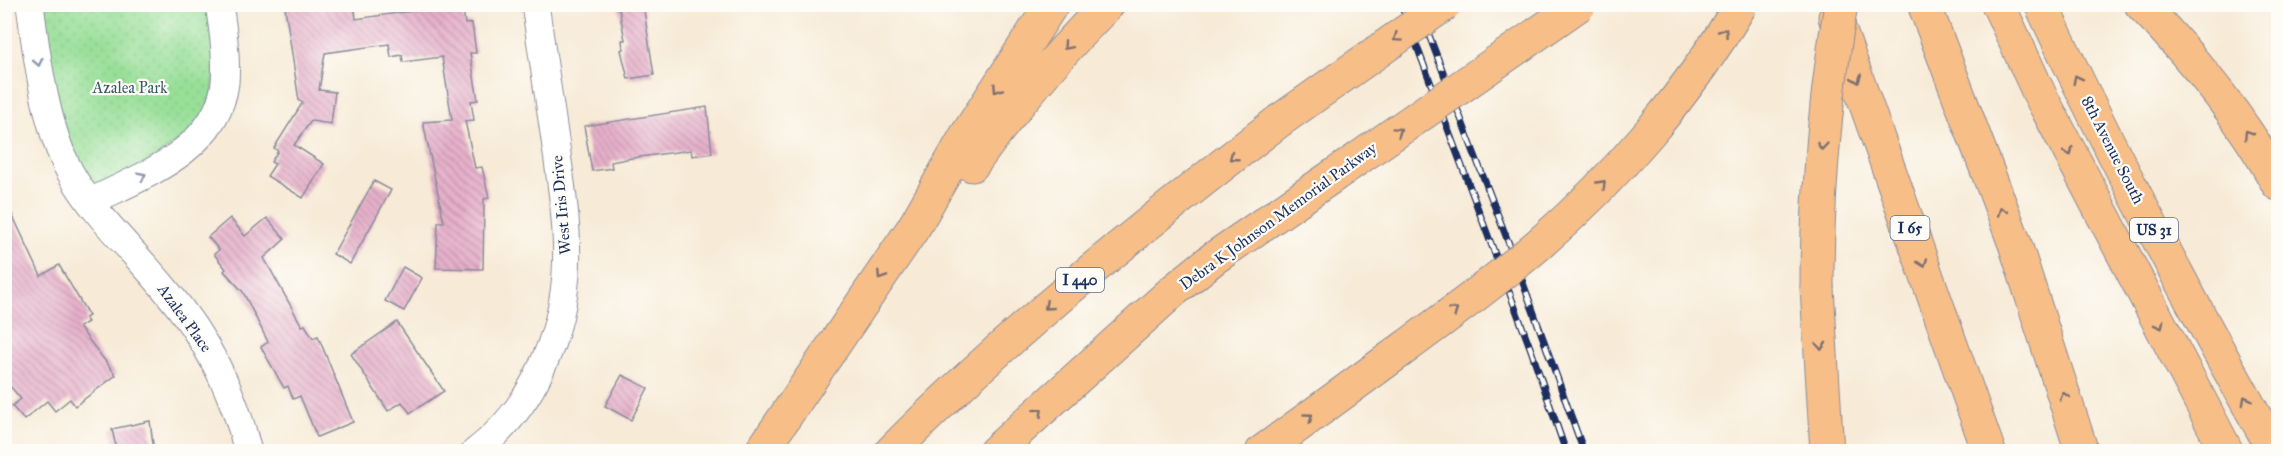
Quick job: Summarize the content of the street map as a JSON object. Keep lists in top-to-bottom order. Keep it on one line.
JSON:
{"streets":{"main road":["8th Avenue South","Debra K Johnson Memorial Parkway","I 65","US 31","I 440"],"street":["West Iris Drive","Azalea Place"]},"one_way":["Azalea Place"],"parks":["Azalea Park"]}
